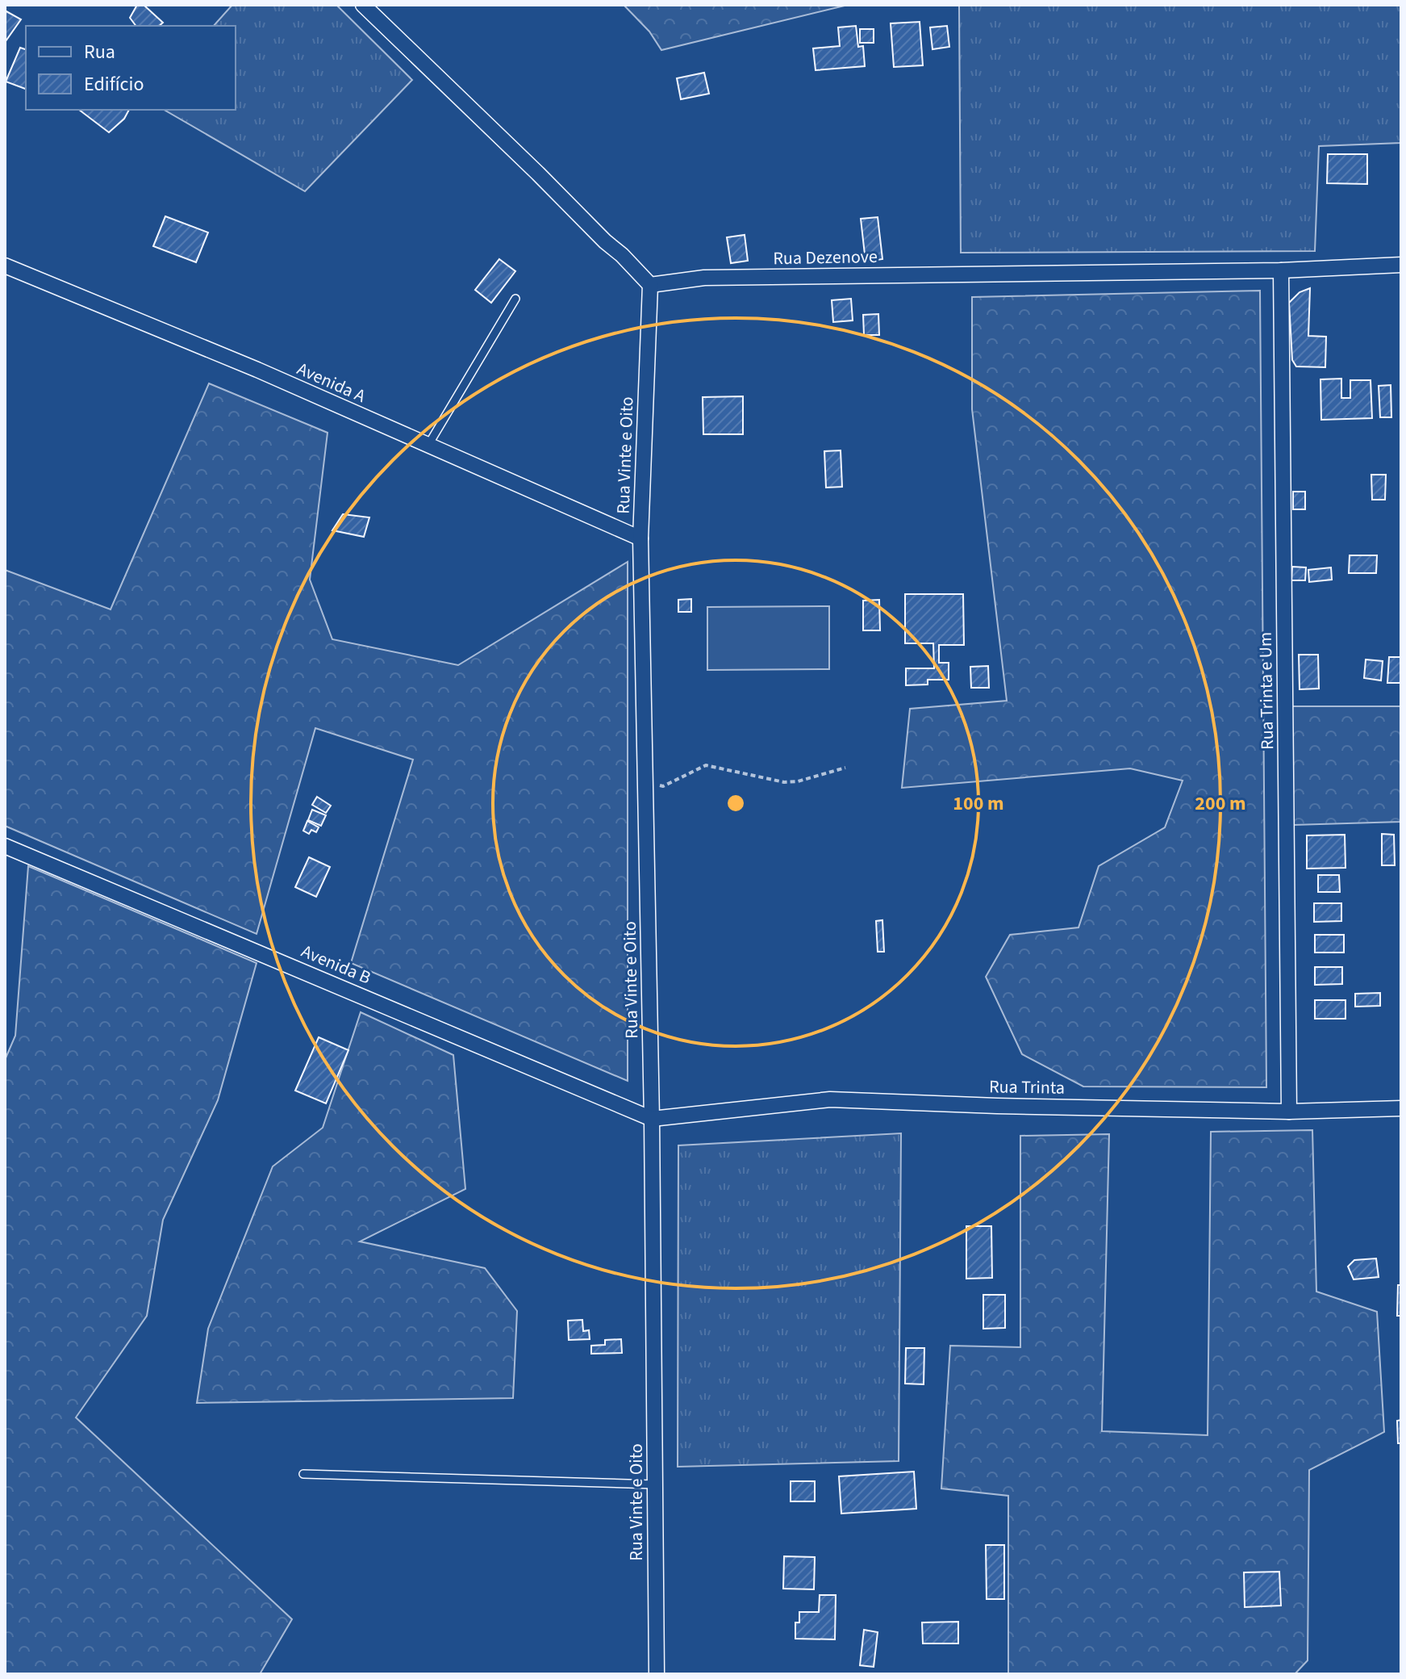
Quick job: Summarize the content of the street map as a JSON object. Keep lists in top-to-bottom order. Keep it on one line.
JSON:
{"streets":{"street":["Rua Dezenove","Avenida A","Rua Vinte e Oito","Rua Trinta e Um","Avenida B","Rua Trinta"]},"crossings":[["Rua Dezenove","Rua Vinte e Oito"],["Rua Dezenove","Rua Trinta e Um"],["Avenida A","Rua Vinte e Oito"],["Rua Vinte e Oito","Avenida B"],["Rua Vinte e Oito","Rua Trinta"],["Rua Trinta e Um","Rua Trinta"],["Avenida B","Rua Trinta"]],"legend":["Rua","Edifício"],"rings":["100 m","200 m"]}
